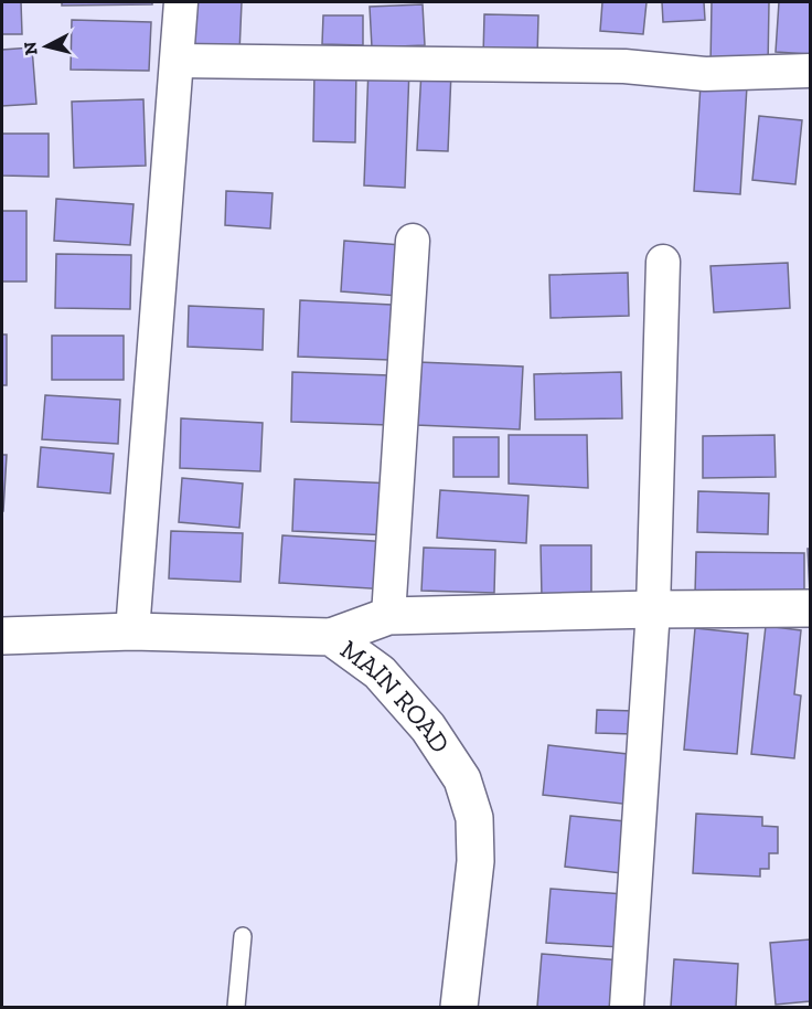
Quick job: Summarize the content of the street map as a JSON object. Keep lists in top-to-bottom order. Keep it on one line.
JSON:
{"streets":{"street":["MAIN ROAD"]},"north":"left"}
